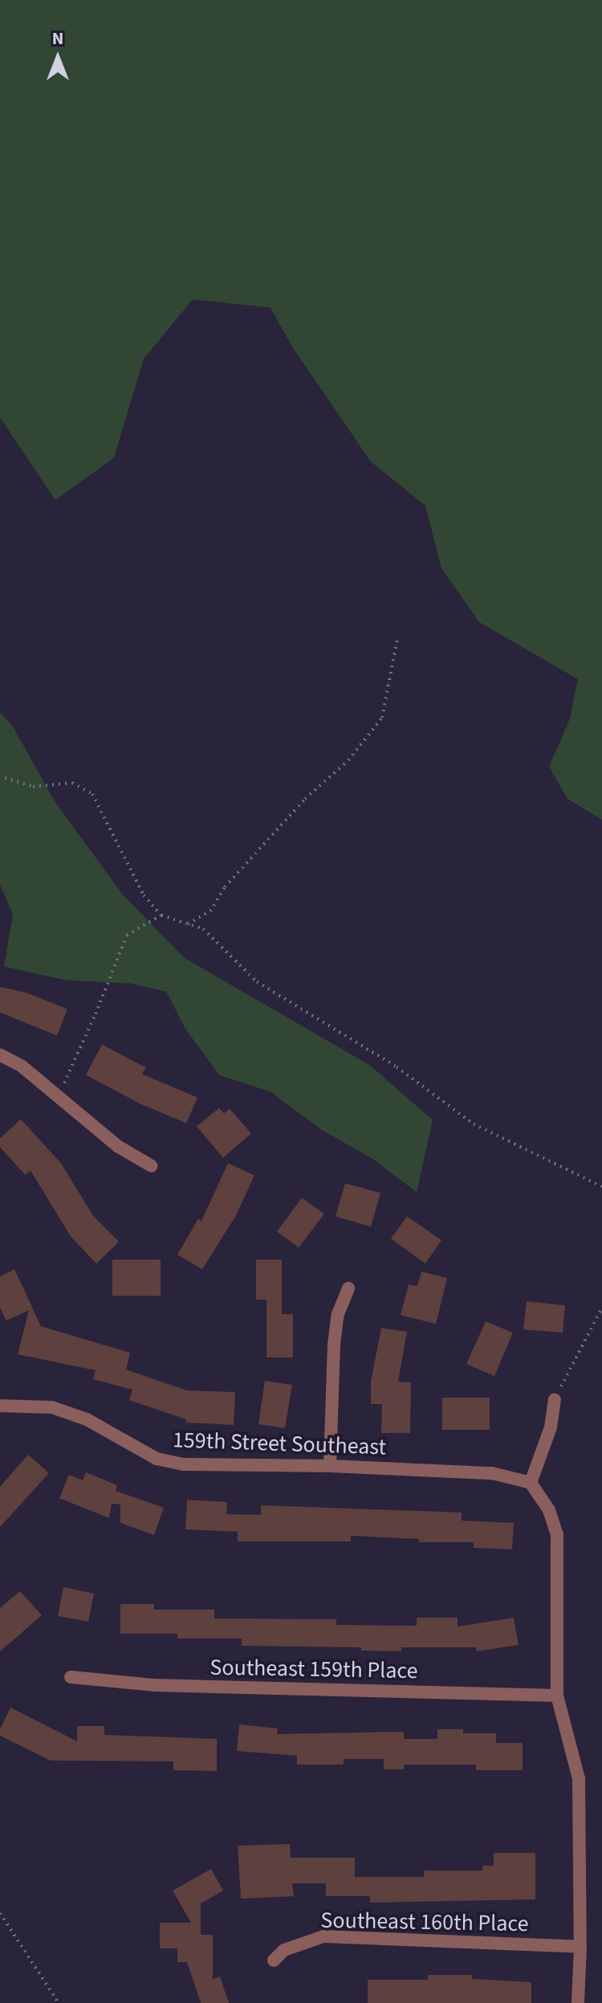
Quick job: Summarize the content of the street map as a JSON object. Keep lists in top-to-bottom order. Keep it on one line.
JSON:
{"streets":{"street":["159th Street Southeast","Southeast 159th Place","Southeast 160th Place"]},"north":"top"}
